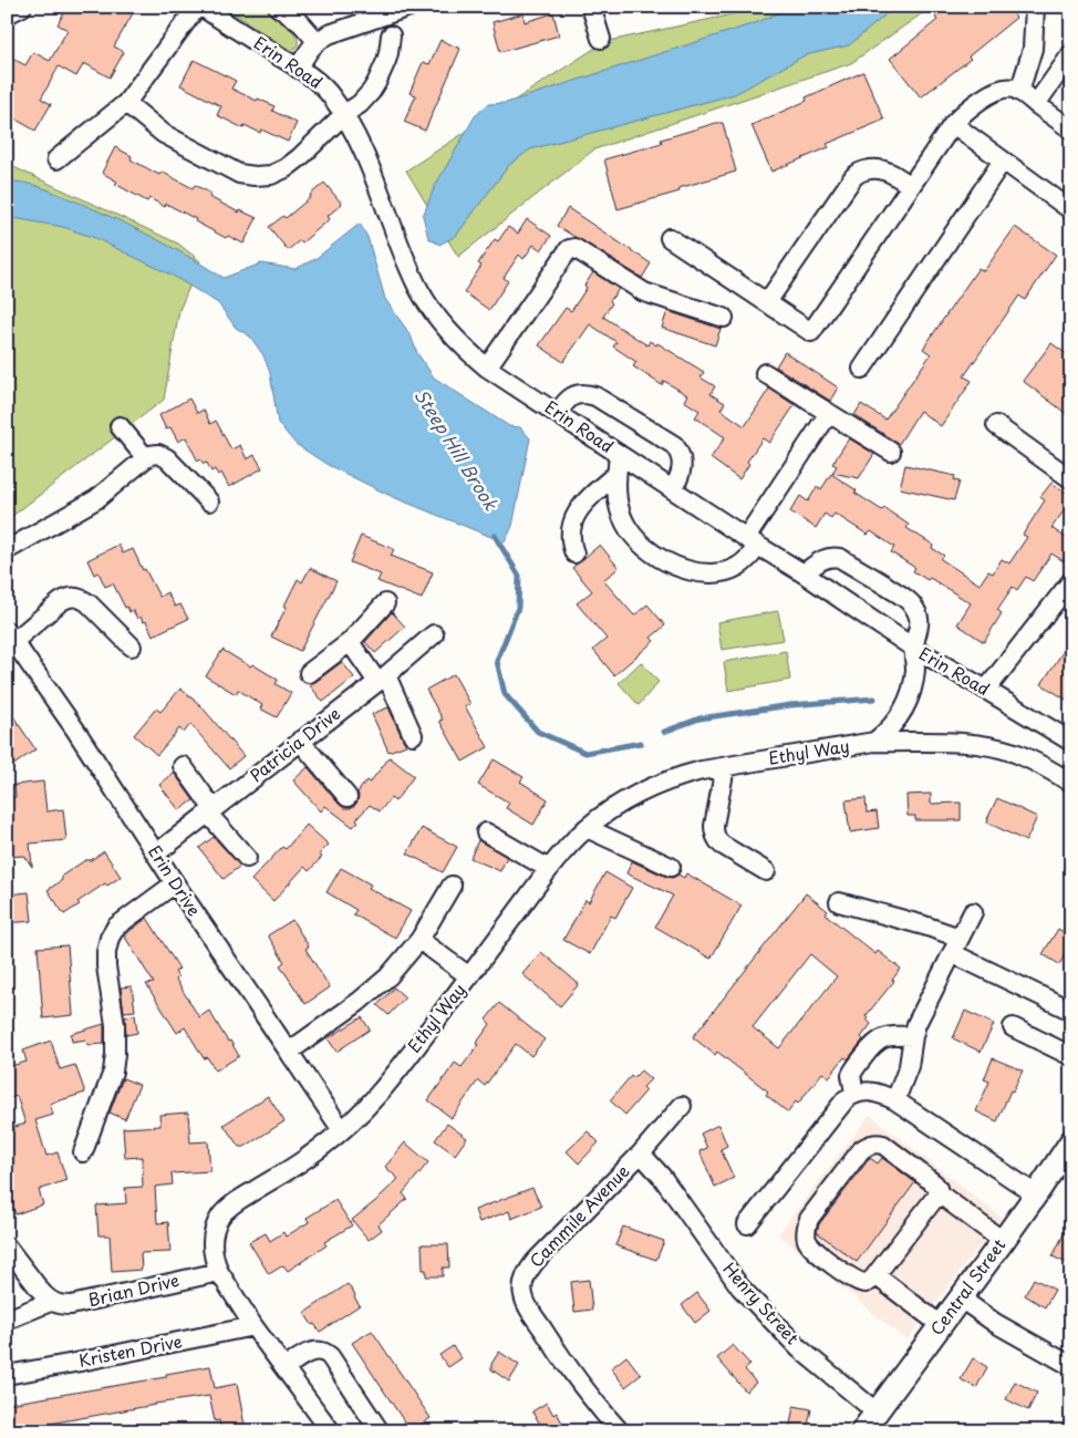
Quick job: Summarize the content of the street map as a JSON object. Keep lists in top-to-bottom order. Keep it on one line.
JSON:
{"streets":{"main road":["Central Street"],"street":["Erin Road","Patricia Drive","Ethyl Way","Erin Drive","Cammile Avenue","Brian Drive","Henry Street","Kristen Drive"]},"crossings":[["Patricia Drive","Erin Drive"],["Ethyl Way","Erin Drive"],["Ethyl Way","Brian Drive"],["Ethyl Way","Kristen Drive"],["Cammile Avenue","Henry Street"],["Central Street","Henry Street"]],"water":["Steep Hill Brook"]}
